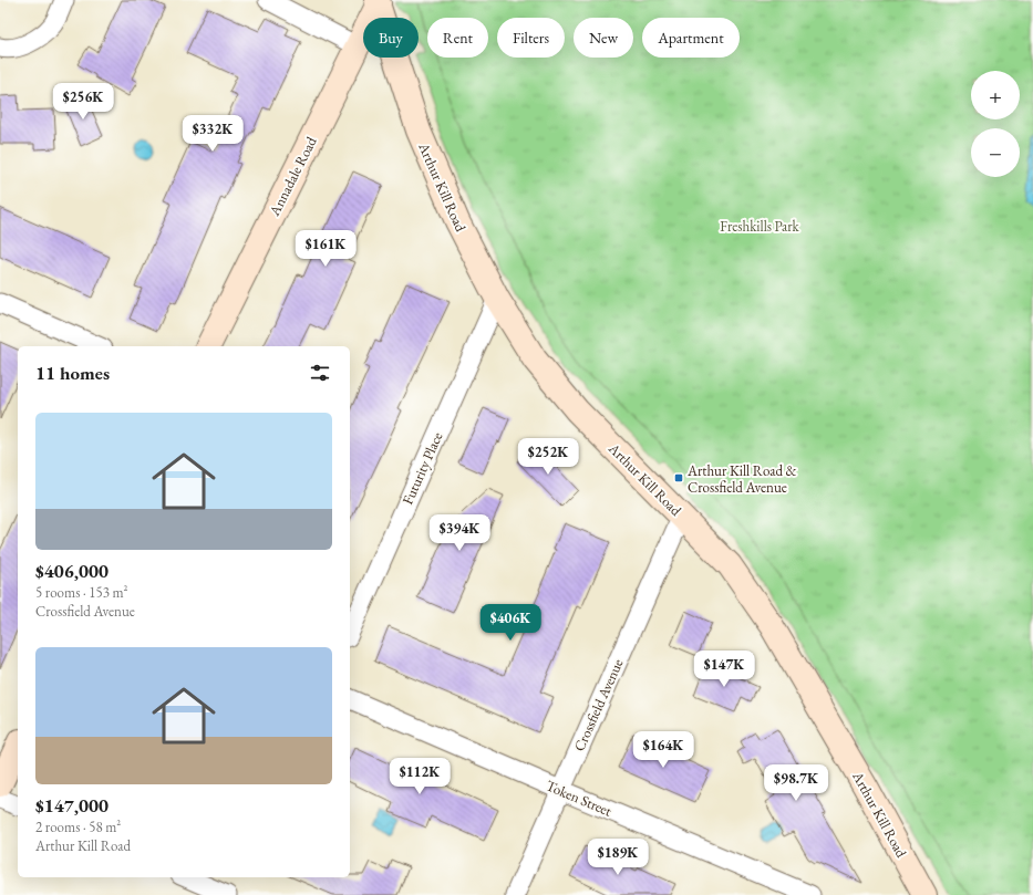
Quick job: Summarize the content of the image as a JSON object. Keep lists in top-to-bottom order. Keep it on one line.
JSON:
{"streets":{"street":["Annadale Road","Arthur Kill Road","Futurity Place","Crossfield Avenue","Token Street"]},"crossings":[["Annadale Road","Arthur Kill Road"],["Arthur Kill Road","Futurity Place"],["Arthur Kill Road","Crossfield Avenue"],["Crossfield Avenue","Token Street"]],"parks":["Freshkills Park"],"places":{"transit":["Arthur Kill Road & Crossfield Avenue"]},"page":{"chip":["Buy","Rent","Filters","New","Apartment"],"map_buttons":["+","−"],"price":["$256K","$332K","$161K","$252K","$394K","$406K","$147K","$164K","$112K","$98.7K","$189K"],"heading":"11 homes","list":[{"name":"$406,000","note":"5 rooms · 153 m² · Crossfield Avenue"},{"name":"$147,000","note":"2 rooms · 58 m² · Arthur Kill Road"}]}}
